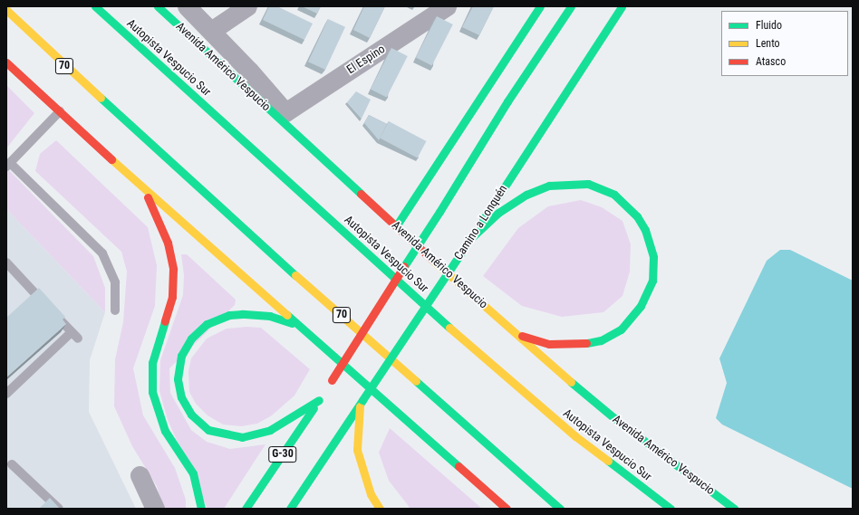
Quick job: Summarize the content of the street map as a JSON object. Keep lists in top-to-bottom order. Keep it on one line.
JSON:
{"streets":{"main road":["Autopista Vespucio Sur","70","Avenida Américo Vespucio","Camino a Lonquén","G-30"],"street":["El Espino"]},"crossings":[["El Espino","Avenida Américo Vespucio"]],"legend":["Fluido","Lento","Atasco"]}
